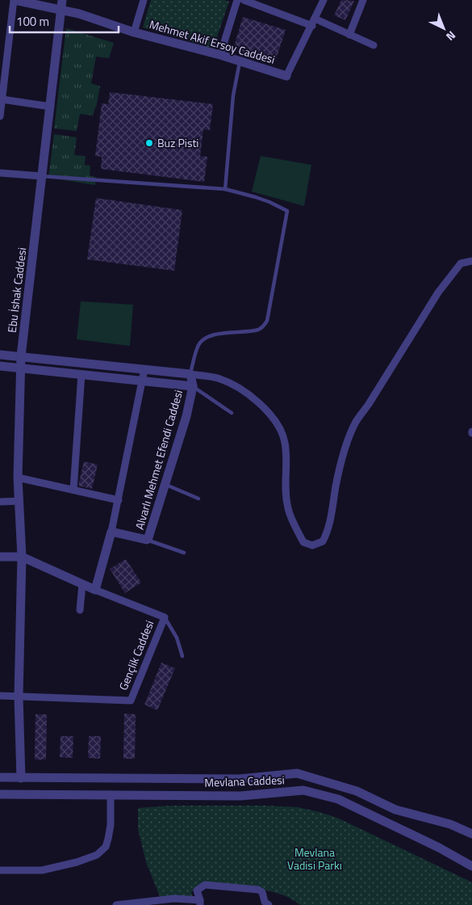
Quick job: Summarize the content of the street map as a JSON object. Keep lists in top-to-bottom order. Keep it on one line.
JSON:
{"streets":{"street":["Mehmet Akif Ersoy Caddesi","Ebu İshak Caddesi","Alvarlı Mehmet Efendi Caddesi","Gençlik Caddesi","Mevlana Caddesi"]},"crossings":[["Mehmet Akif Ersoy Caddesi","Ebu İshak Caddesi"],["Ebu İshak Caddesi","Alvarlı Mehmet Efendi Caddesi"],["Ebu İshak Caddesi","Gençlik Caddesi"],["Ebu İshak Caddesi","Mevlana Caddesi"]],"parks":["Mevlana Vadisi Parkı"],"places":["Buz Pisti"],"scale_bar":"100 m","north":"bottom right"}
